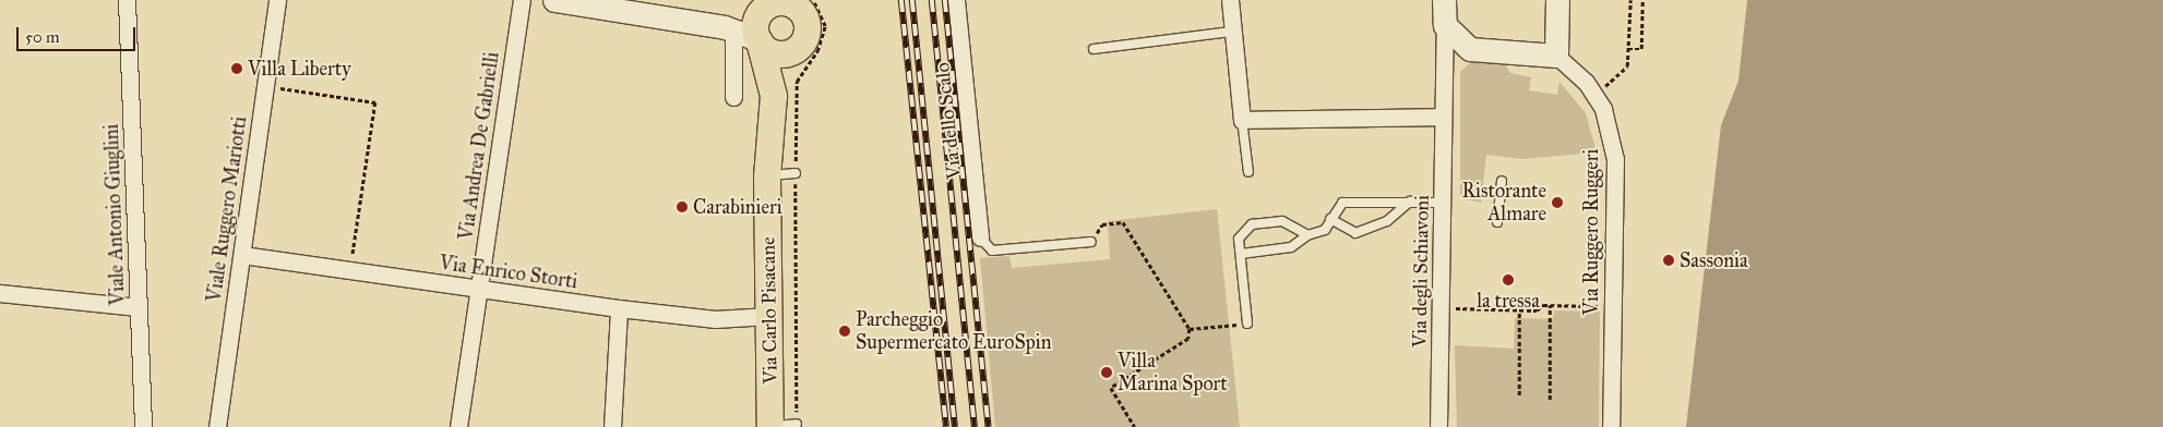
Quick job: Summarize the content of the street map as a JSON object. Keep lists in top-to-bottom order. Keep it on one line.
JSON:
{"streets":{"main road":["Via Carlo Pisacane"],"street":["Via dello Scalo","Via Andrea De Gabrielli","Viale Ruggero Mariotti","Viale Antonio Giuglini","Via Ruggero Ruggeri","Via degli Schiavoni","Via Enrico Storti"]},"crossings":[["Via Andrea De Gabrielli","Via Enrico Storti"],["Viale Ruggero Mariotti","Via Enrico Storti"],["Via Enrico Storti","Via Carlo Pisacane"]],"places":["Villa Liberty","Ristorante Almare","Carabinieri","Sassonia","la tressa","Parcheggio Supermercato EuroSpin","Villa Marina Sport"],"scale_bar":"50 m"}
